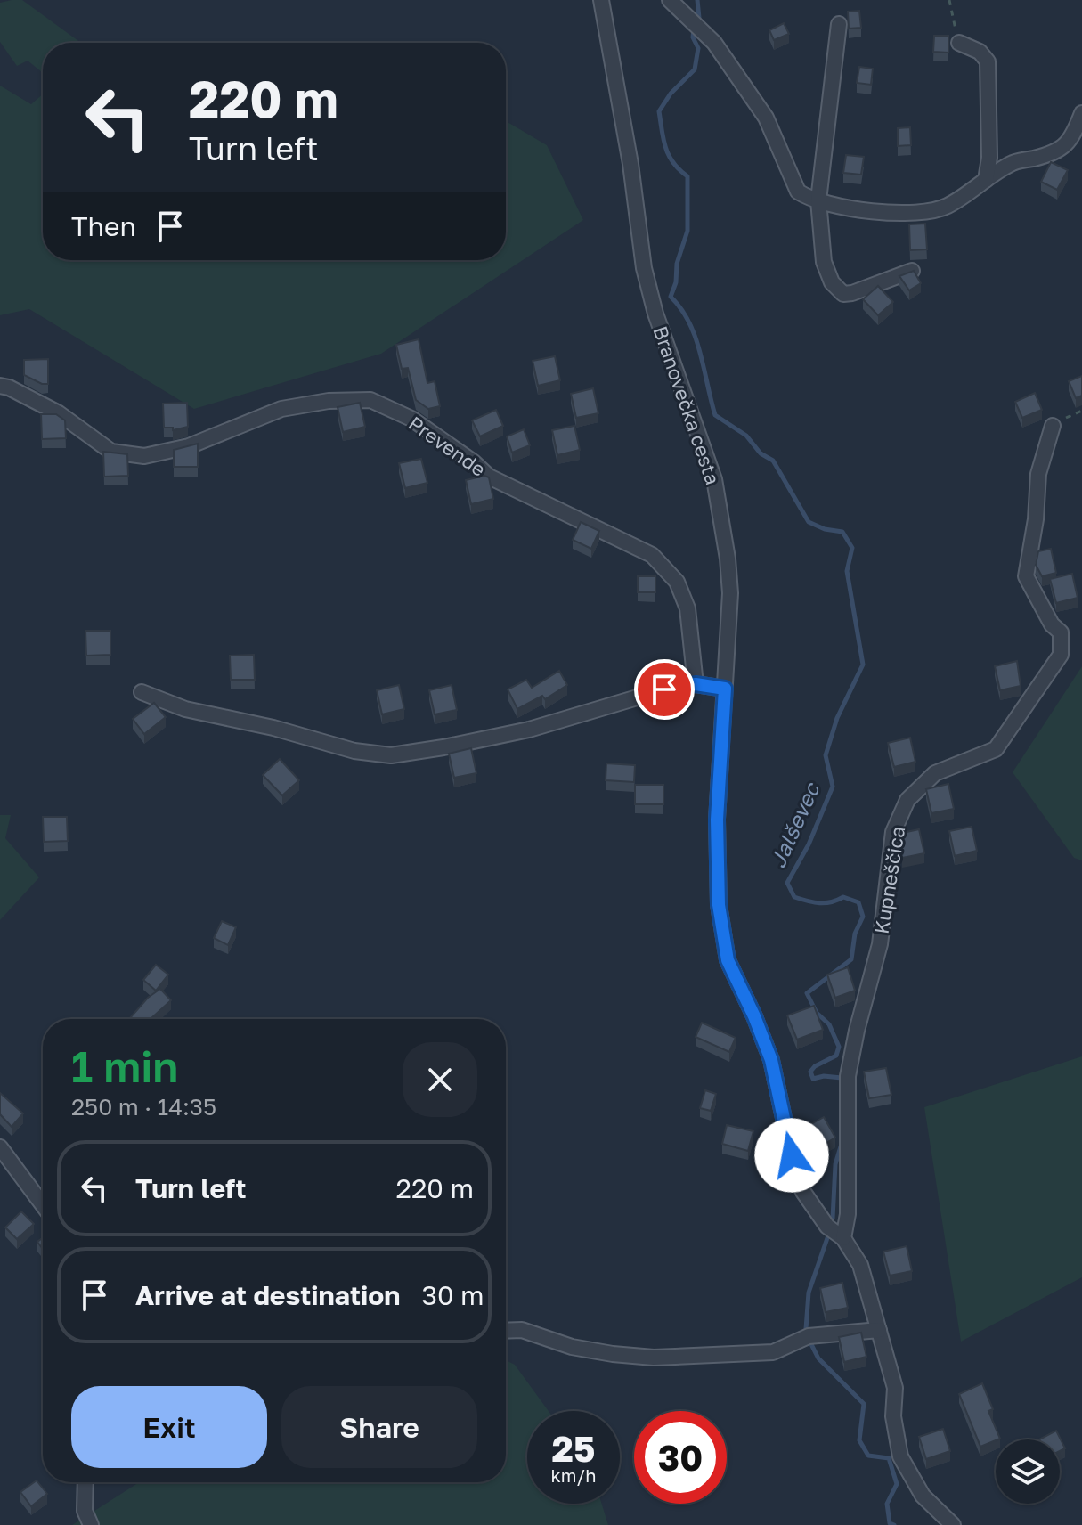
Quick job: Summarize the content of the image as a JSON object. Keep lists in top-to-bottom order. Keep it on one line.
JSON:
{"streets":{"street":["Branovečka cesta","Prevende","Kupneščica"]},"crossings":[["Branovečka cesta","Kupneščica"]],"water":["Jalševec"],"page":{"turn":["220 m","Turn left"],"then":"Then","heading":["1 min","250 m · 14:35"],"list":[{"name":"Turn left","value":"220 m"},{"name":"Arrive at destination","value":"30 m"}],"buttons":["Exit","Share"],"speed":"25 km/h","limit":"30"}}
